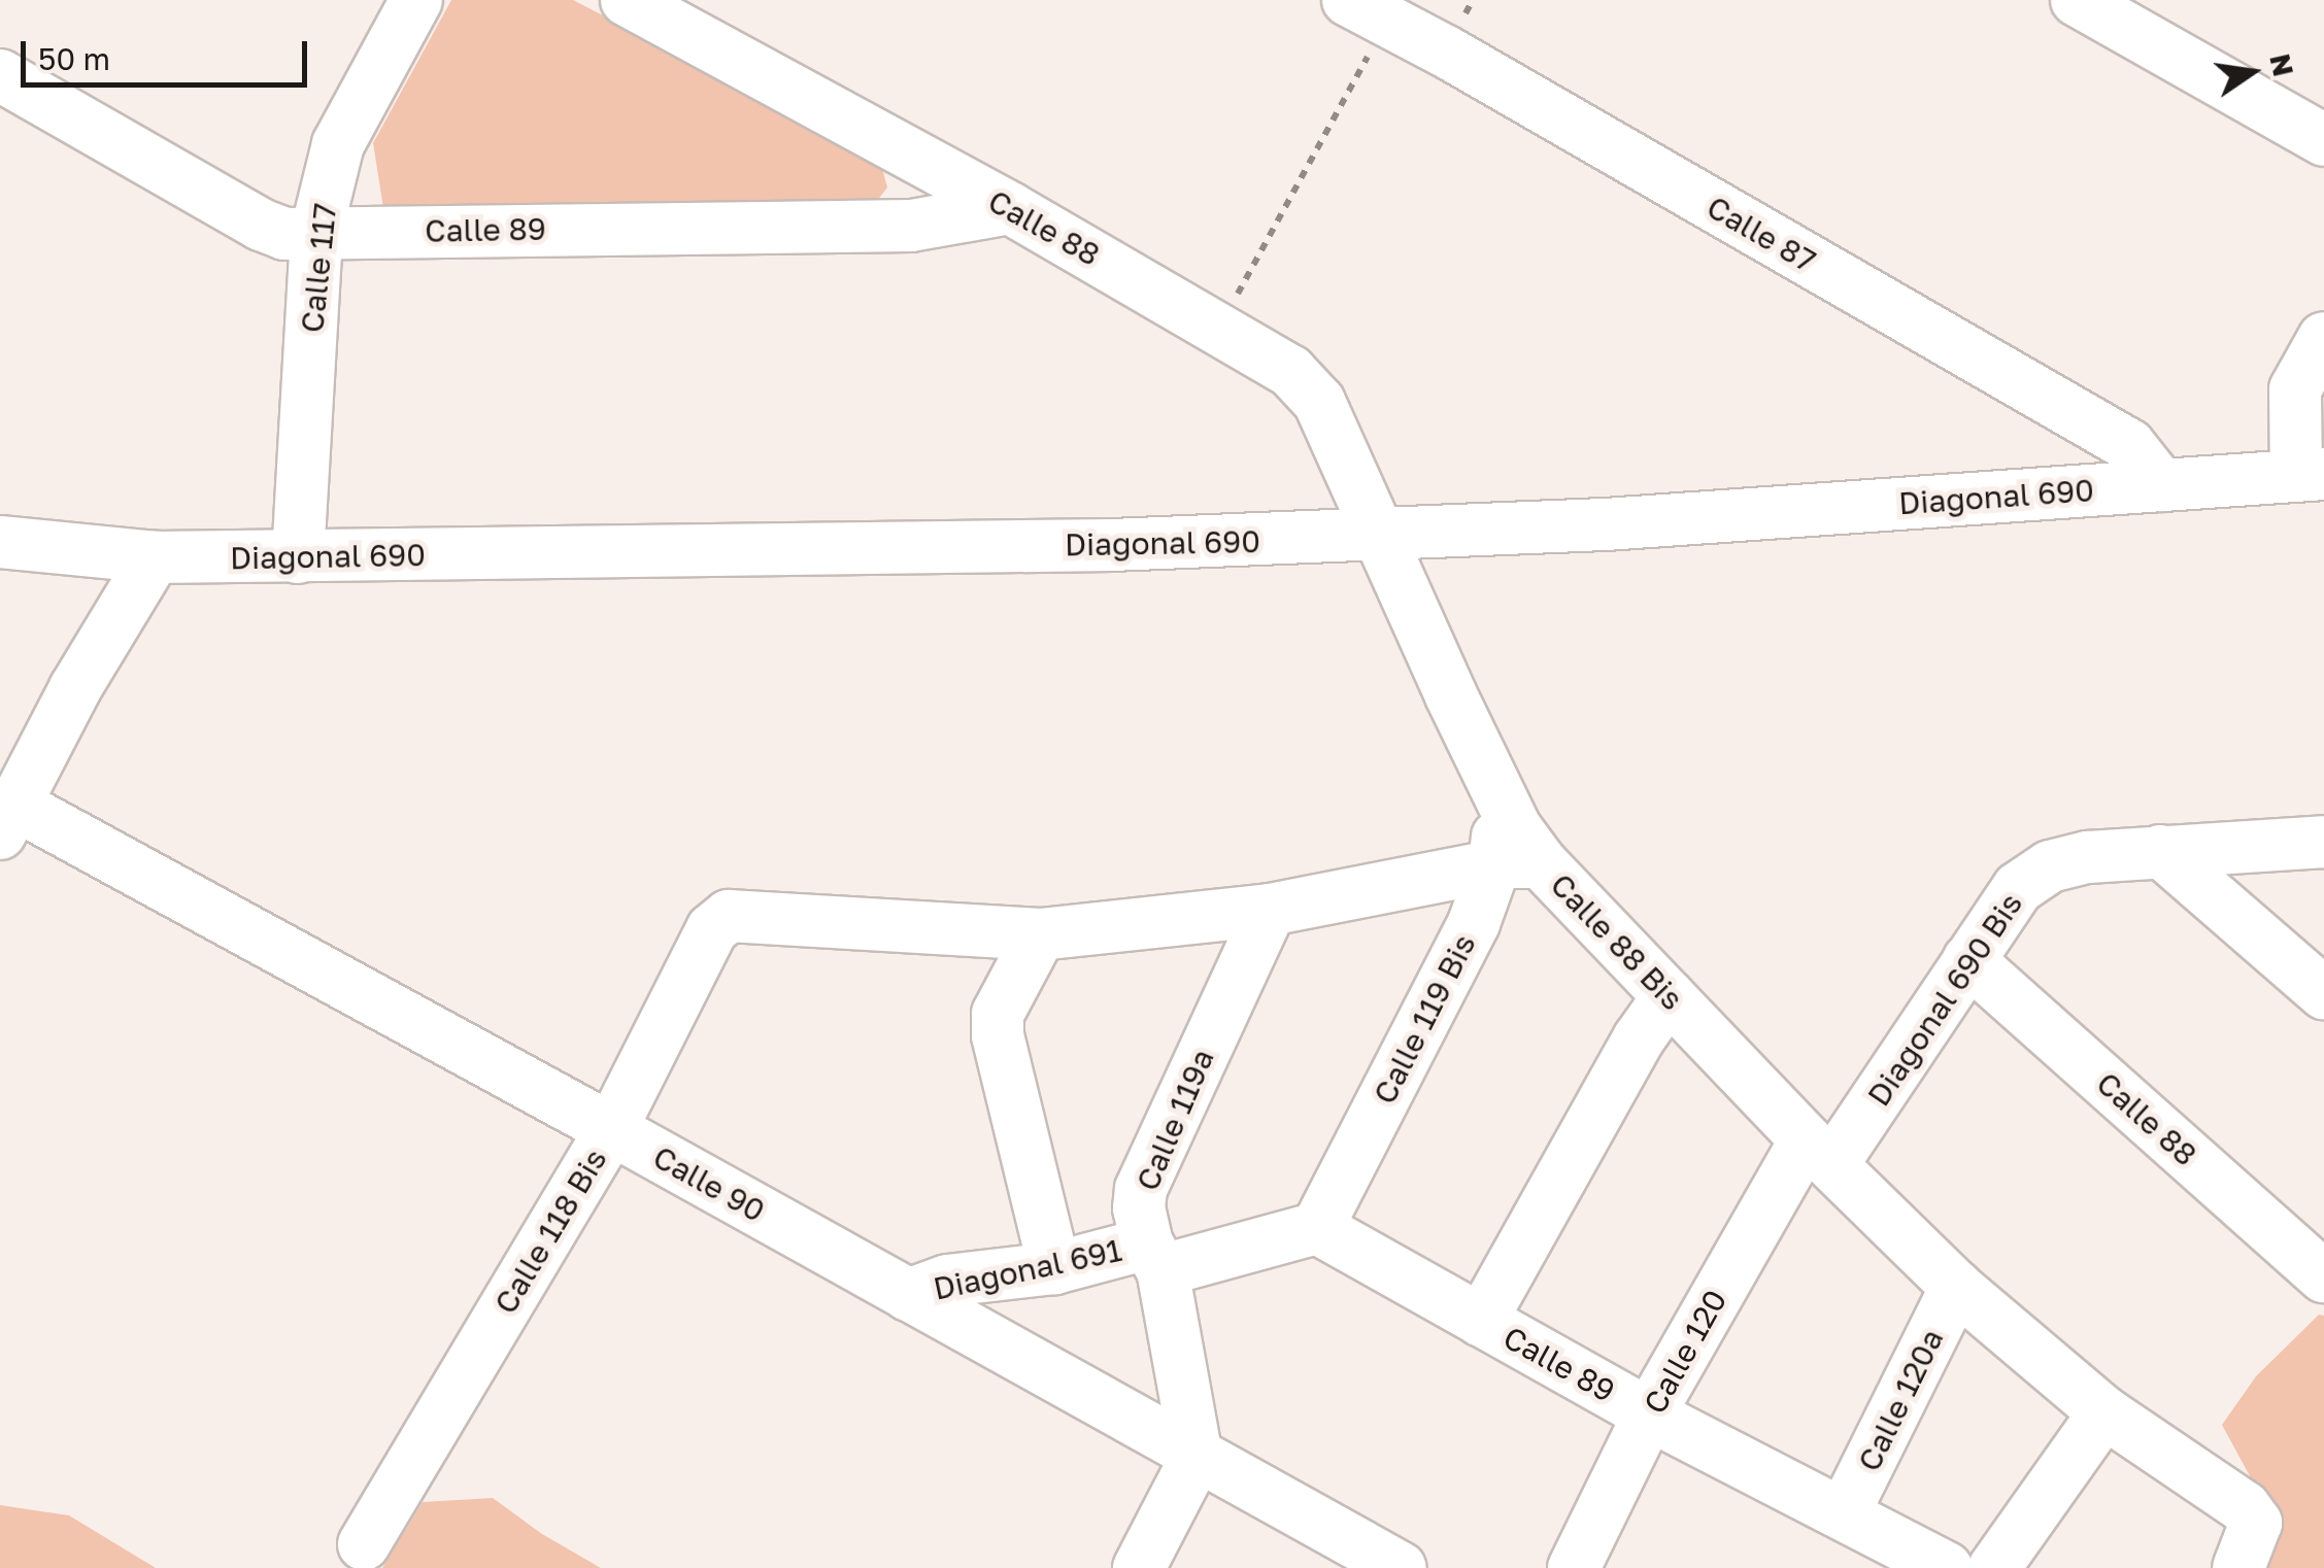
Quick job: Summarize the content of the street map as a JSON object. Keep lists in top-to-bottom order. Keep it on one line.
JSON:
{"streets":{"street":["Calle 88","Calle 89","Calle 87","Calle 117","Diagonal 690","Calle 88 Bis","Diagonal 690 Bis","Calle 119 Bis","Calle 119a","Calle 90","Calle 118 Bis","Diagonal 691","Calle 120","Calle 120a"]},"crossings":[["Calle 88","Calle 89"],["Calle 88","Diagonal 690"],["Calle 88","Diagonal 690 Bis"],["Calle 89","Calle 117"],["Calle 89","Calle 119 Bis"],["Calle 89","Calle 120"],["Calle 89","Calle 120a"],["Calle 87","Diagonal 690"],["Calle 117","Diagonal 690"],["Calle 88 Bis","Diagonal 690 Bis"],["Calle 88 Bis","Calle 119 Bis"],["Calle 88 Bis","Calle 120"],["Calle 88 Bis","Calle 120a"],["Diagonal 690 Bis","Calle 120"],["Calle 119a","Calle 90"],["Calle 119a","Diagonal 691"],["Calle 90","Calle 118 Bis"],["Calle 90","Diagonal 691"]],"scale_bar":"50 m","north":"right"}
